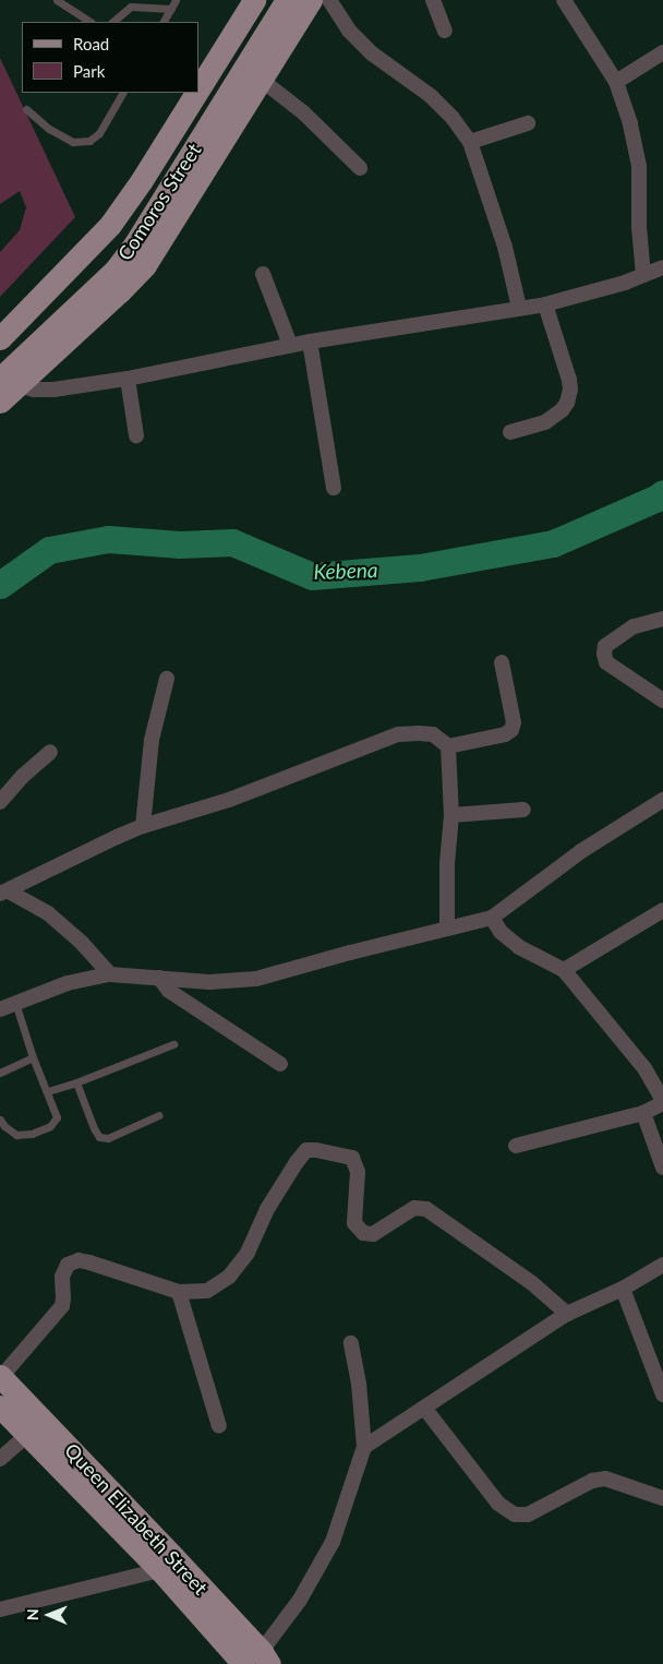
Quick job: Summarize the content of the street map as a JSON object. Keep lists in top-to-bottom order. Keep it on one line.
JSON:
{"streets":{"main road":["Comoros Street","Queen Elizabeth Street"]},"water":["Kebena"],"legend":["Road","Park"],"north":"left"}
